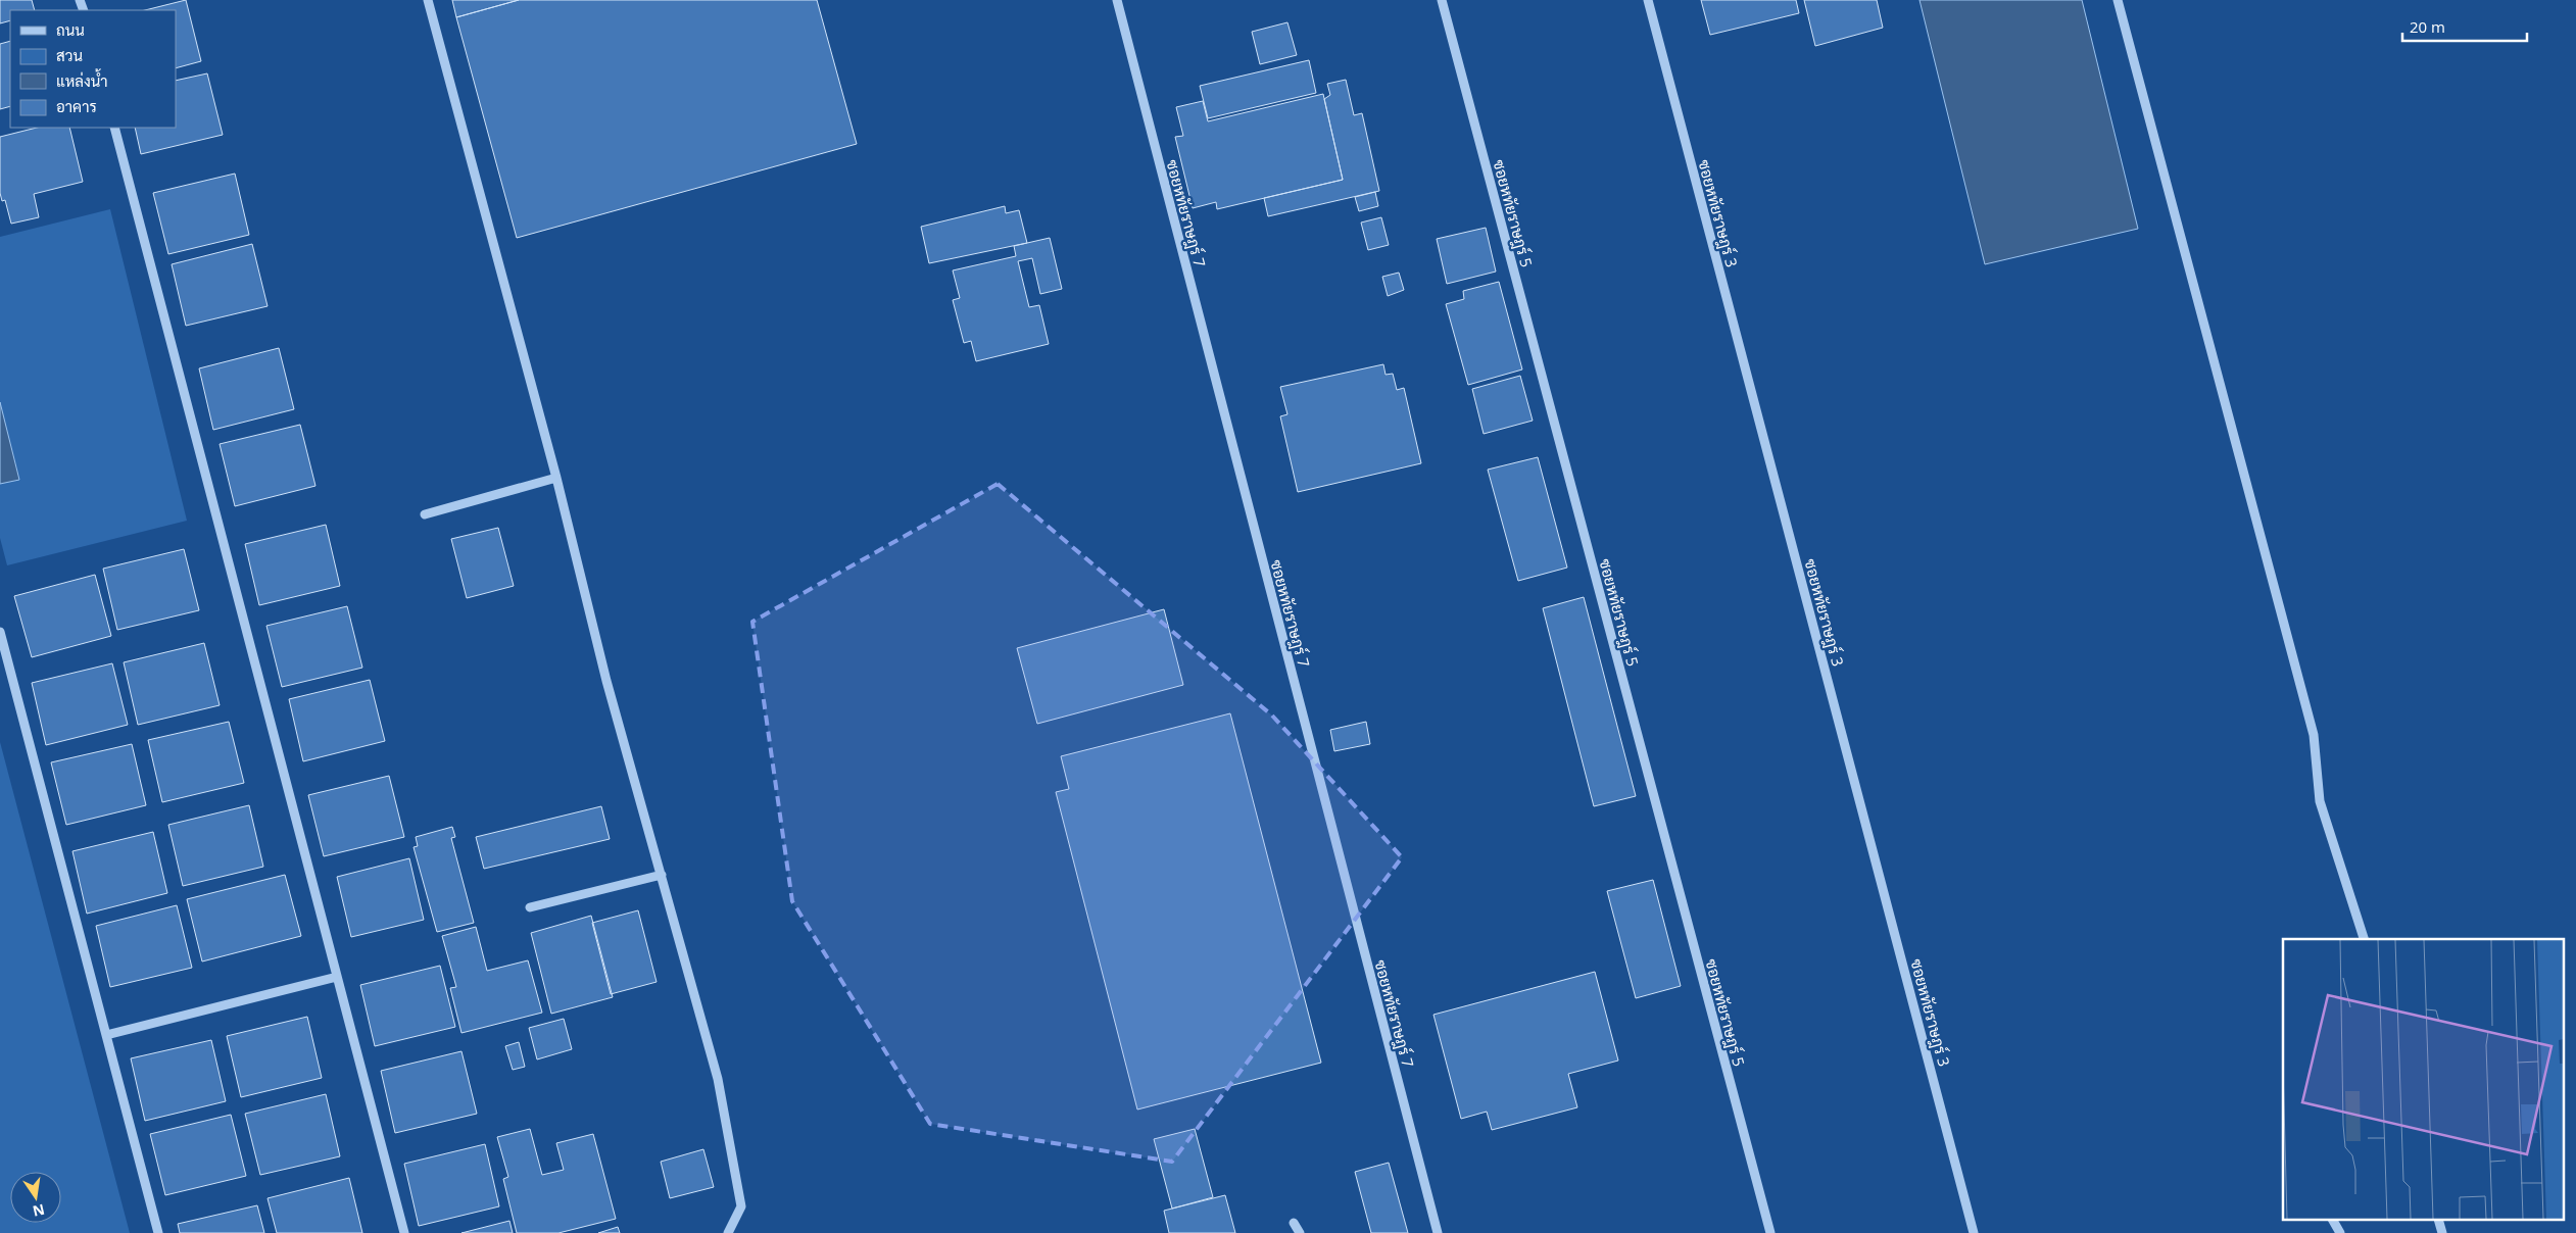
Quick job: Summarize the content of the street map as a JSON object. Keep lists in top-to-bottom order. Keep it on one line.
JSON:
{"streets":{"street":["ซอยหทัยราษฎร์ 7","ซอยหทัยราษฎร์ 5","ซอยหทัยราษฎร์ 3"]},"legend":["ถนน","สวน","แหล่งน้ำ","อาคาร"],"scale_bar":"20 m","north":"bottom"}
